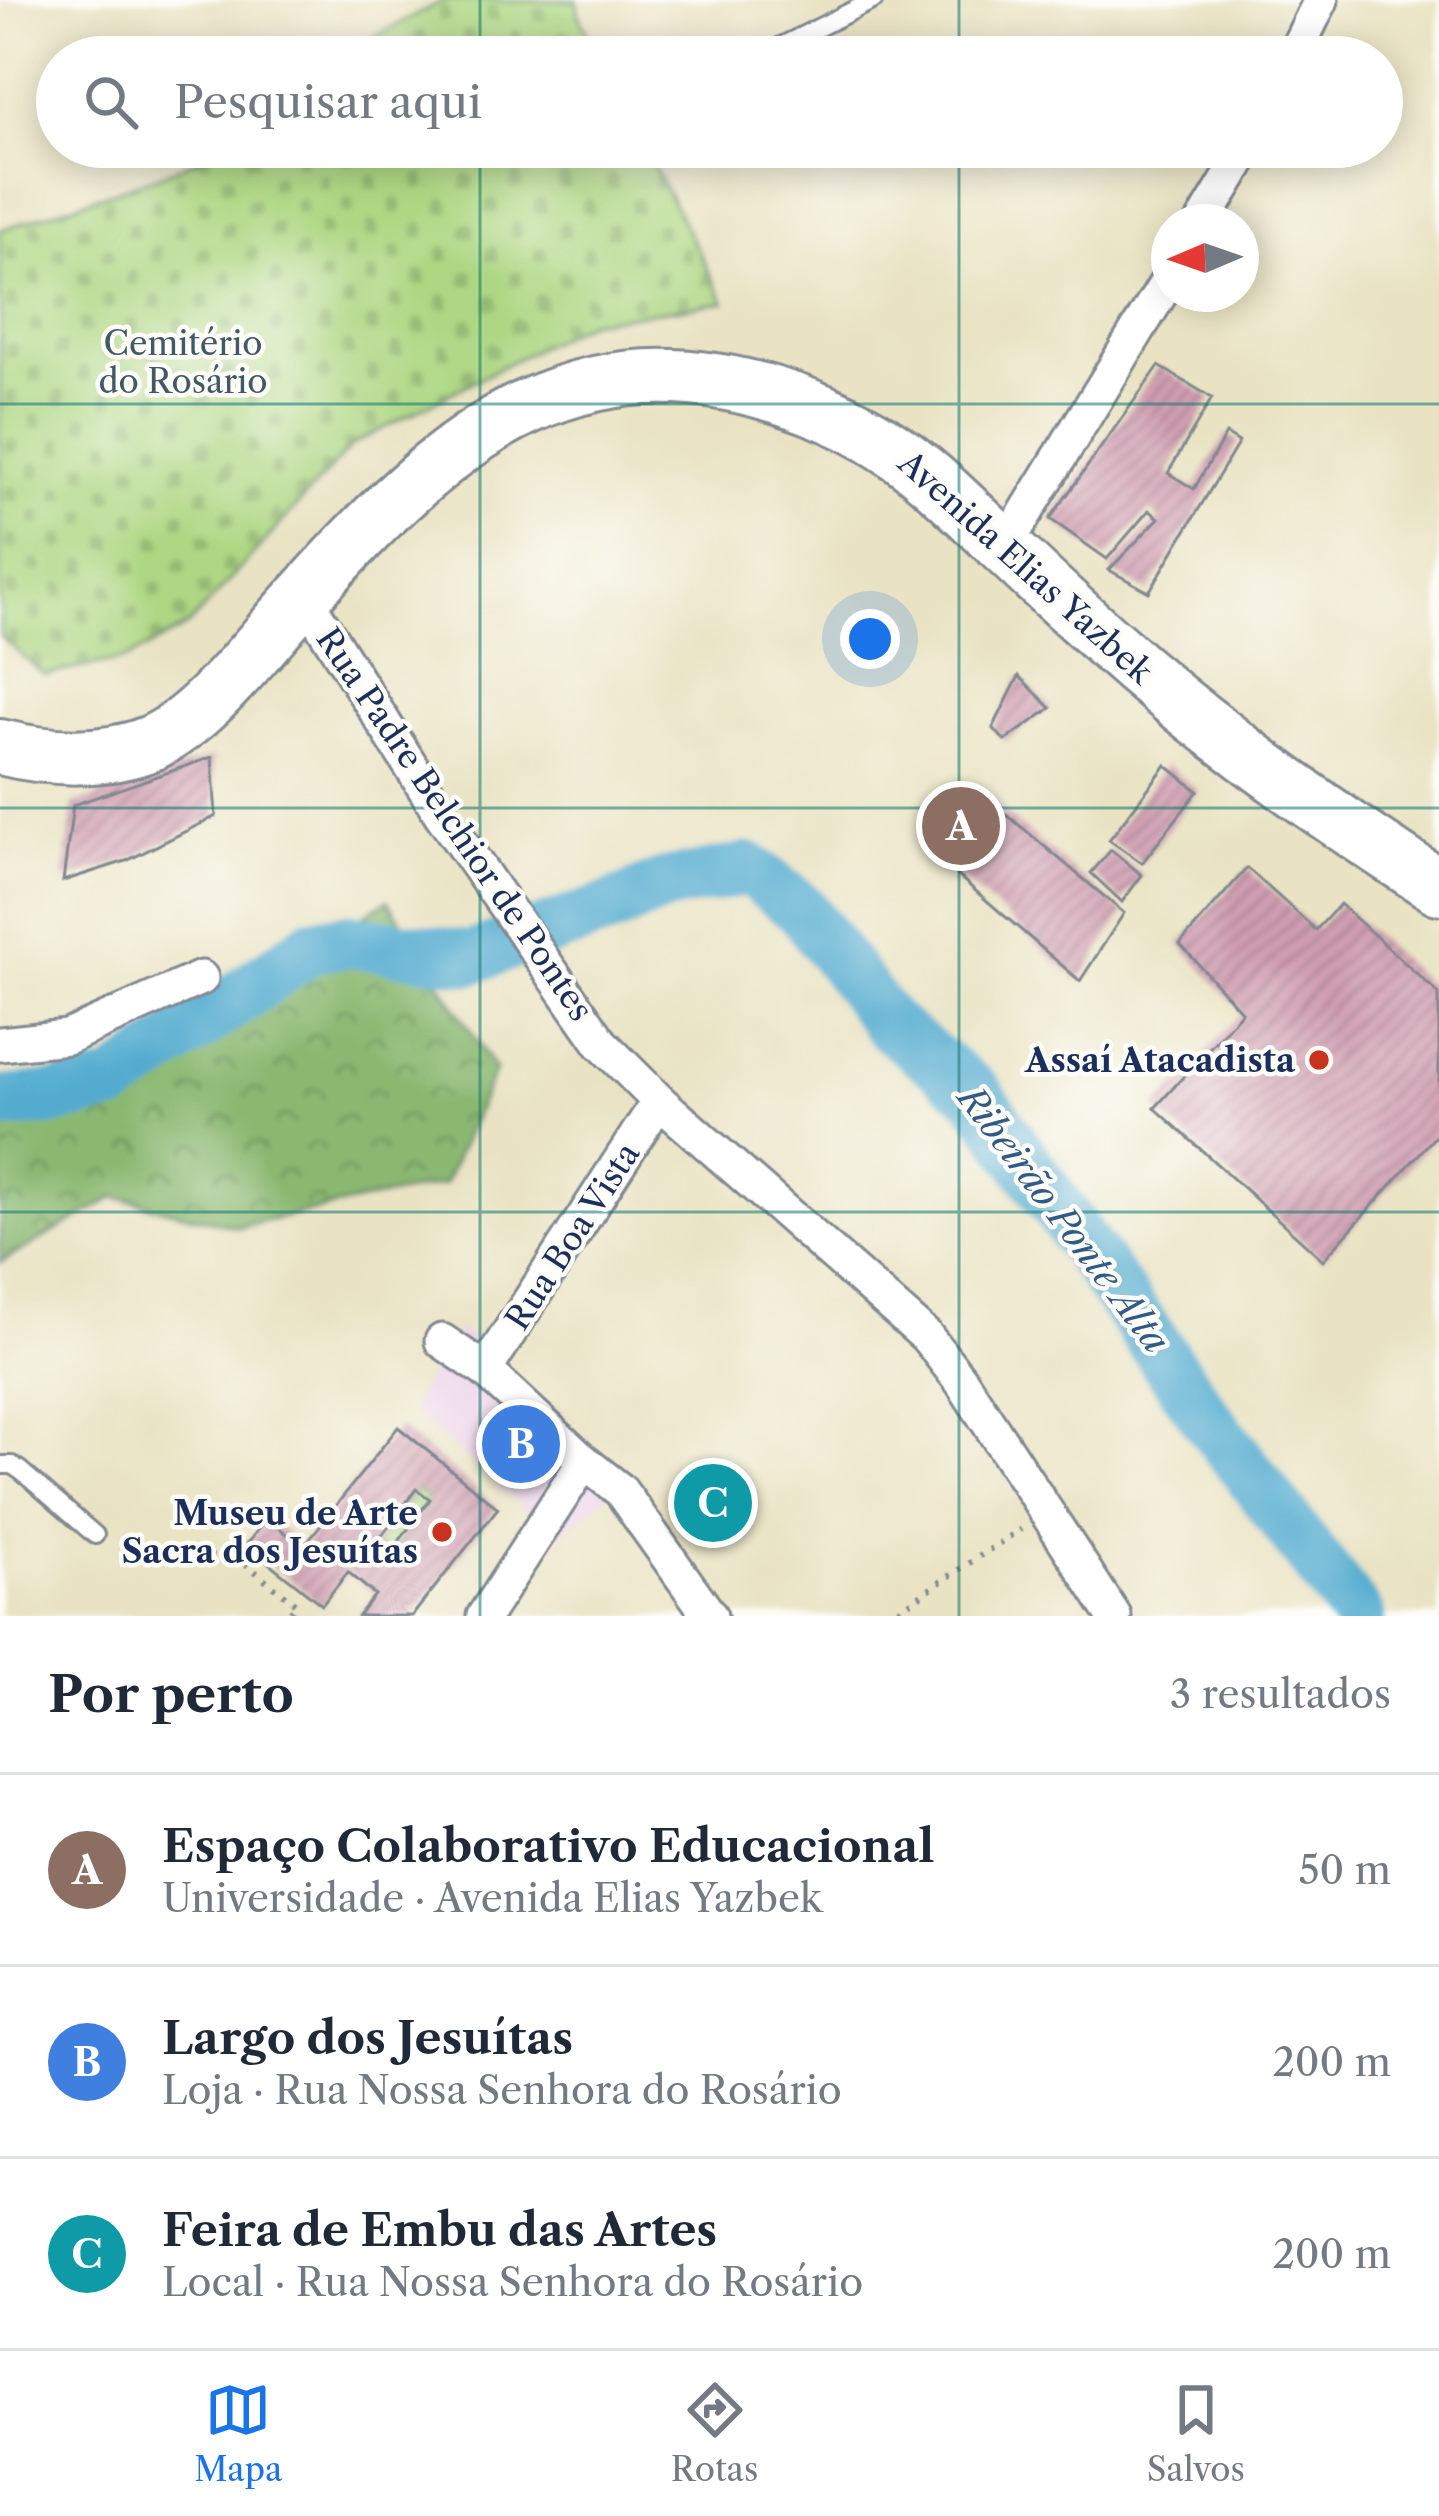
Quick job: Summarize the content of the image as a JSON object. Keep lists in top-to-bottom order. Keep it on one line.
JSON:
{"streets":{"main road":["Avenida Elias Yazbek"],"street":["Rua Padre Belchior de Pontes","Rua Boa Vista"]},"crossings":[["Avenida Elias Yazbek","Rua Padre Belchior de Pontes"],["Rua Padre Belchior de Pontes","Rua Boa Vista"]],"water":["Ribeirão Ponte Alta"],"parks":["Cemitério do Rosário"],"places":["Assaí Atacadista","Museu de Arte Sacra dos Jesuítas"],"north":"left","page":{"search":"Pesquisar aqui","pins":["A","B","C"],"heading":["Por perto","3 resultados"],"list":[{"mark":"A","name":"Espaço Colaborativo Educacional","note":"Universidade · Avenida Elias Yazbek","value":"50 m"},{"mark":"B","name":"Largo dos Jesuítas","note":"Loja · Rua Nossa Senhora do Rosário","value":"200 m"},{"mark":"C","name":"Feira de Embu das Artes","note":"Local · Rua Nossa Senhora do Rosário","value":"200 m"}],"nav":["Mapa","Rotas","Salvos"]}}
